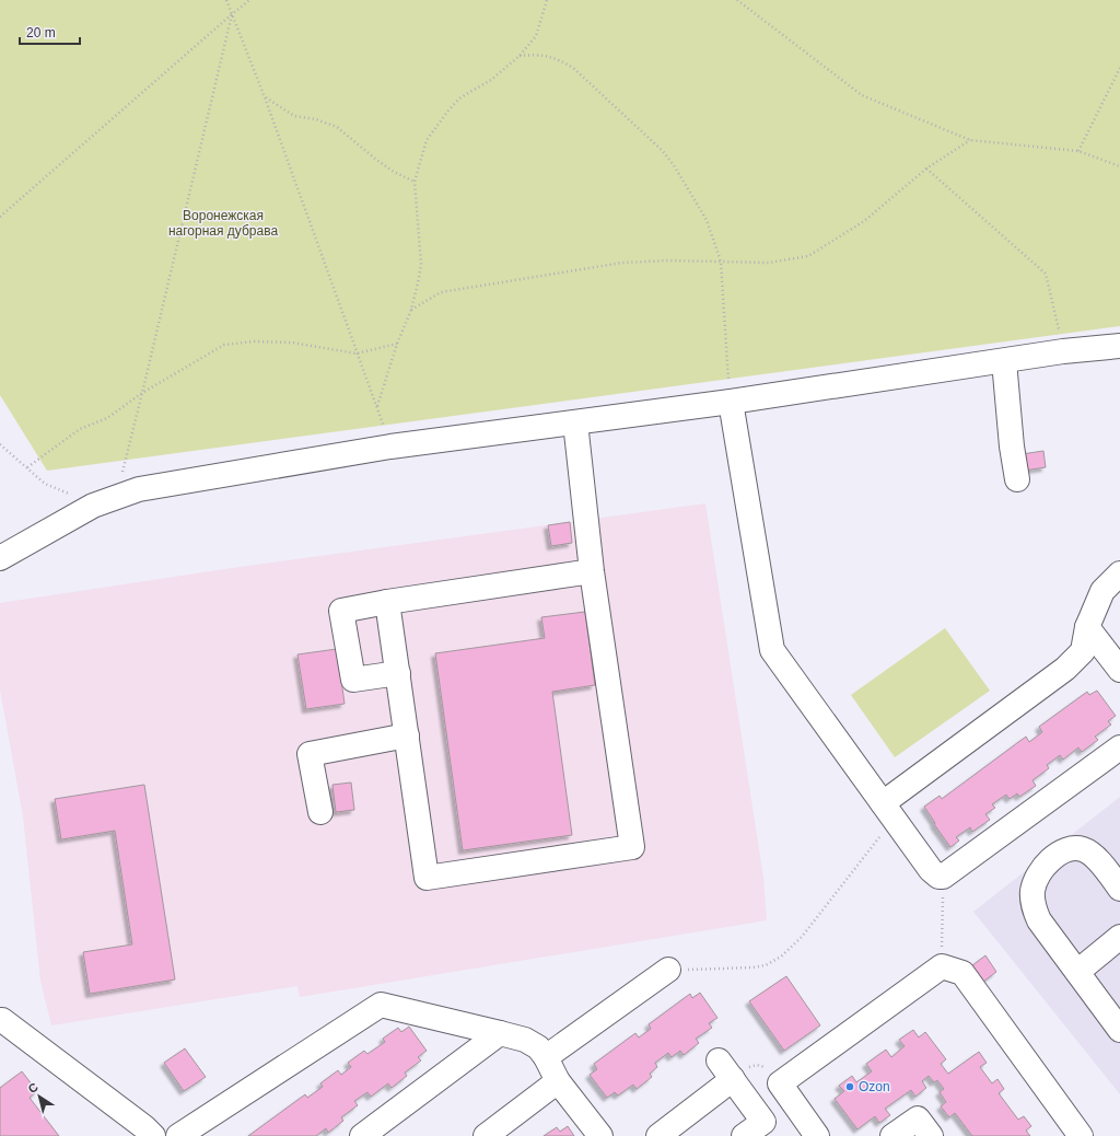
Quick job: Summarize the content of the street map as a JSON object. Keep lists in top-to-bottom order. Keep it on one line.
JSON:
{"parks":["Воронежская нагорная дубрава"],"places":["Ozon"],"scale_bar":"20 m","north":"top left"}
